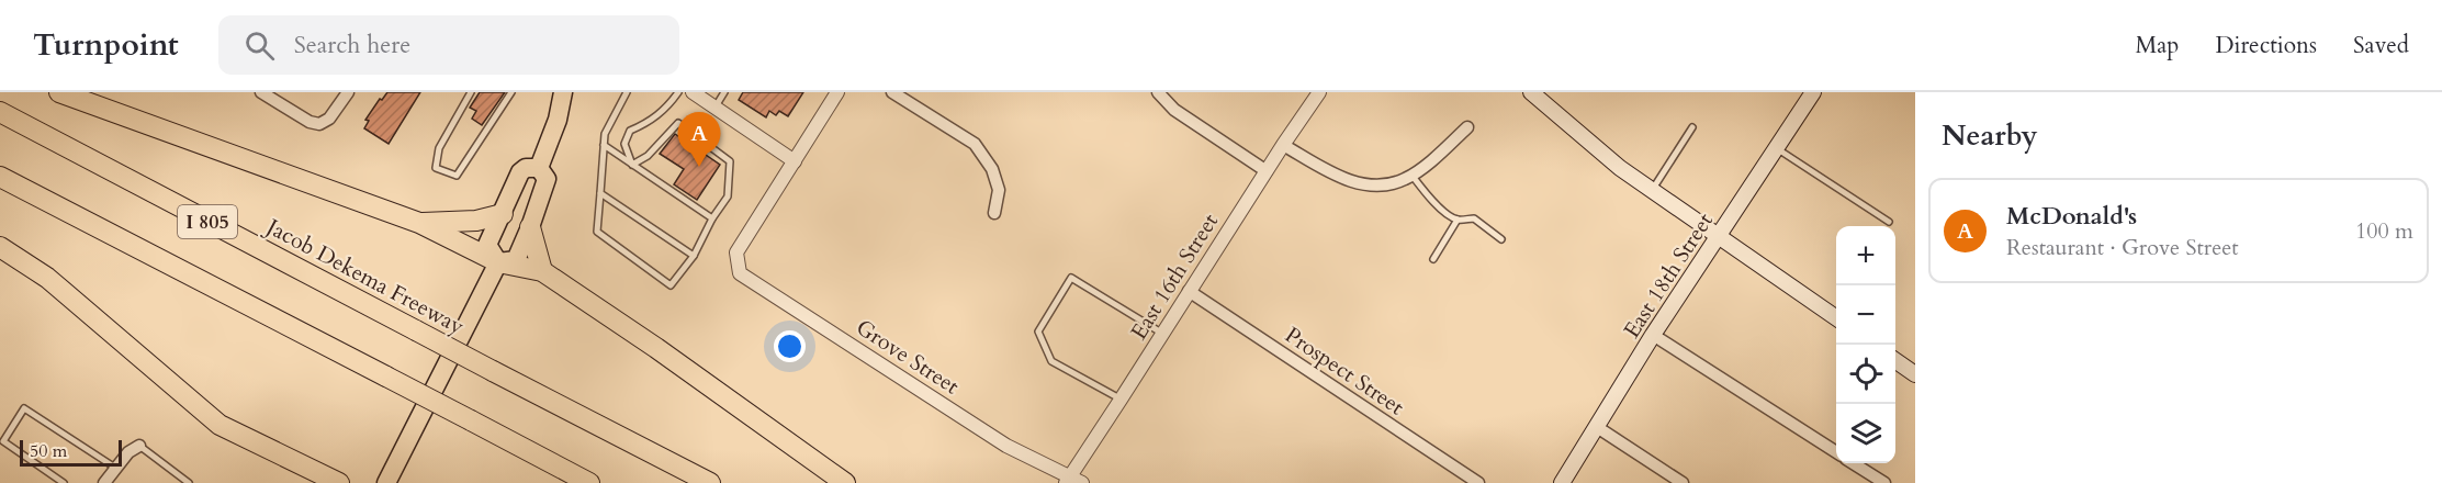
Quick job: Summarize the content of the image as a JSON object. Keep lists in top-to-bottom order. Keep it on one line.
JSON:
{"streets":{"highway":["I 805","Jacob Dekema Freeway"],"main road":["East 18th Street"],"street":["East 16th Street","Grove Street","Prospect Street"]},"crossings":[["East 16th Street","Grove Street"],["East 16th Street","Prospect Street"]],"scale_bar":"50 m","page":{"header":"Turnpoint","search":"Search here","nav":["Map","Directions","Saved"],"heading":"Nearby","pins":"A","list":[{"mark":"A","name":"McDonald's","note":"Restaurant · Grove Street","value":"100 m"}],"map_buttons":["+","−"],"scale":"50 m"}}
